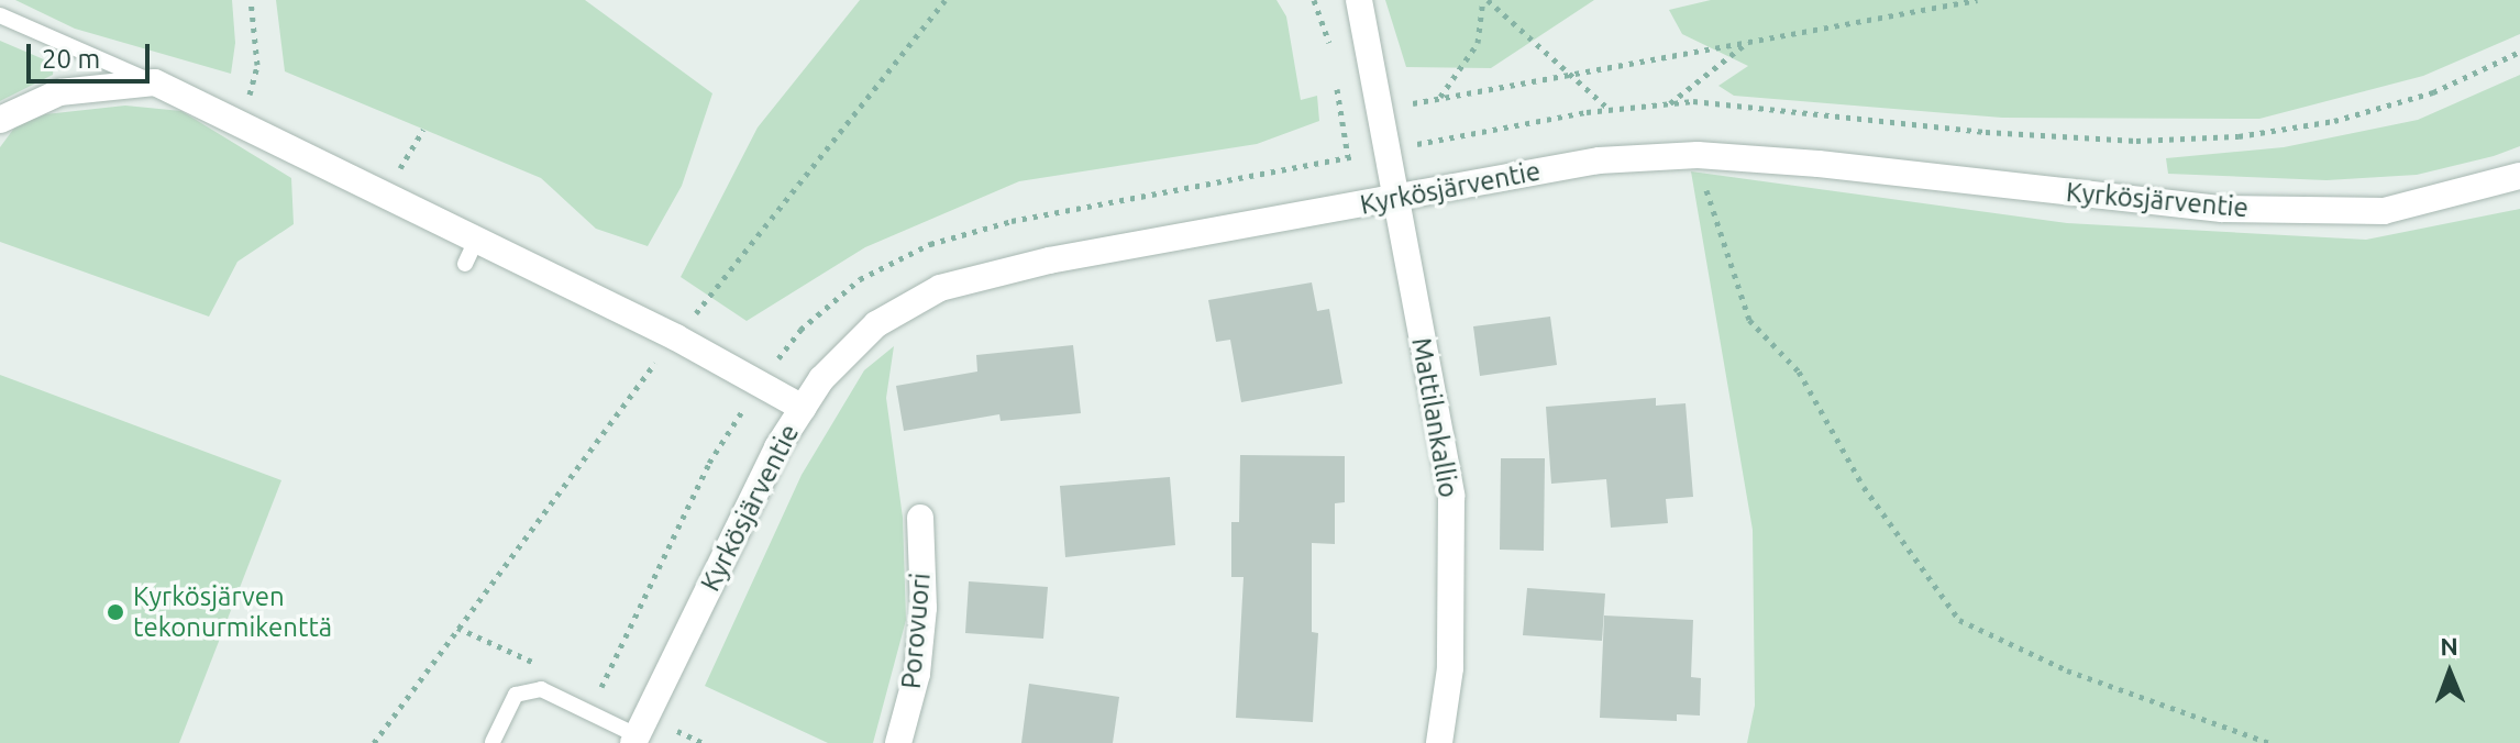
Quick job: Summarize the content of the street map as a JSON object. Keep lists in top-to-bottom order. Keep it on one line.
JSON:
{"streets":{"street":["Kyrkösjärventie","Mattilankallio","Porovuori"]},"crossings":[["Kyrkösjärventie","Mattilankallio"]],"places":["Kyrkösjärven tekonurmikenttä"],"scale_bar":"20 m","north":"top"}
